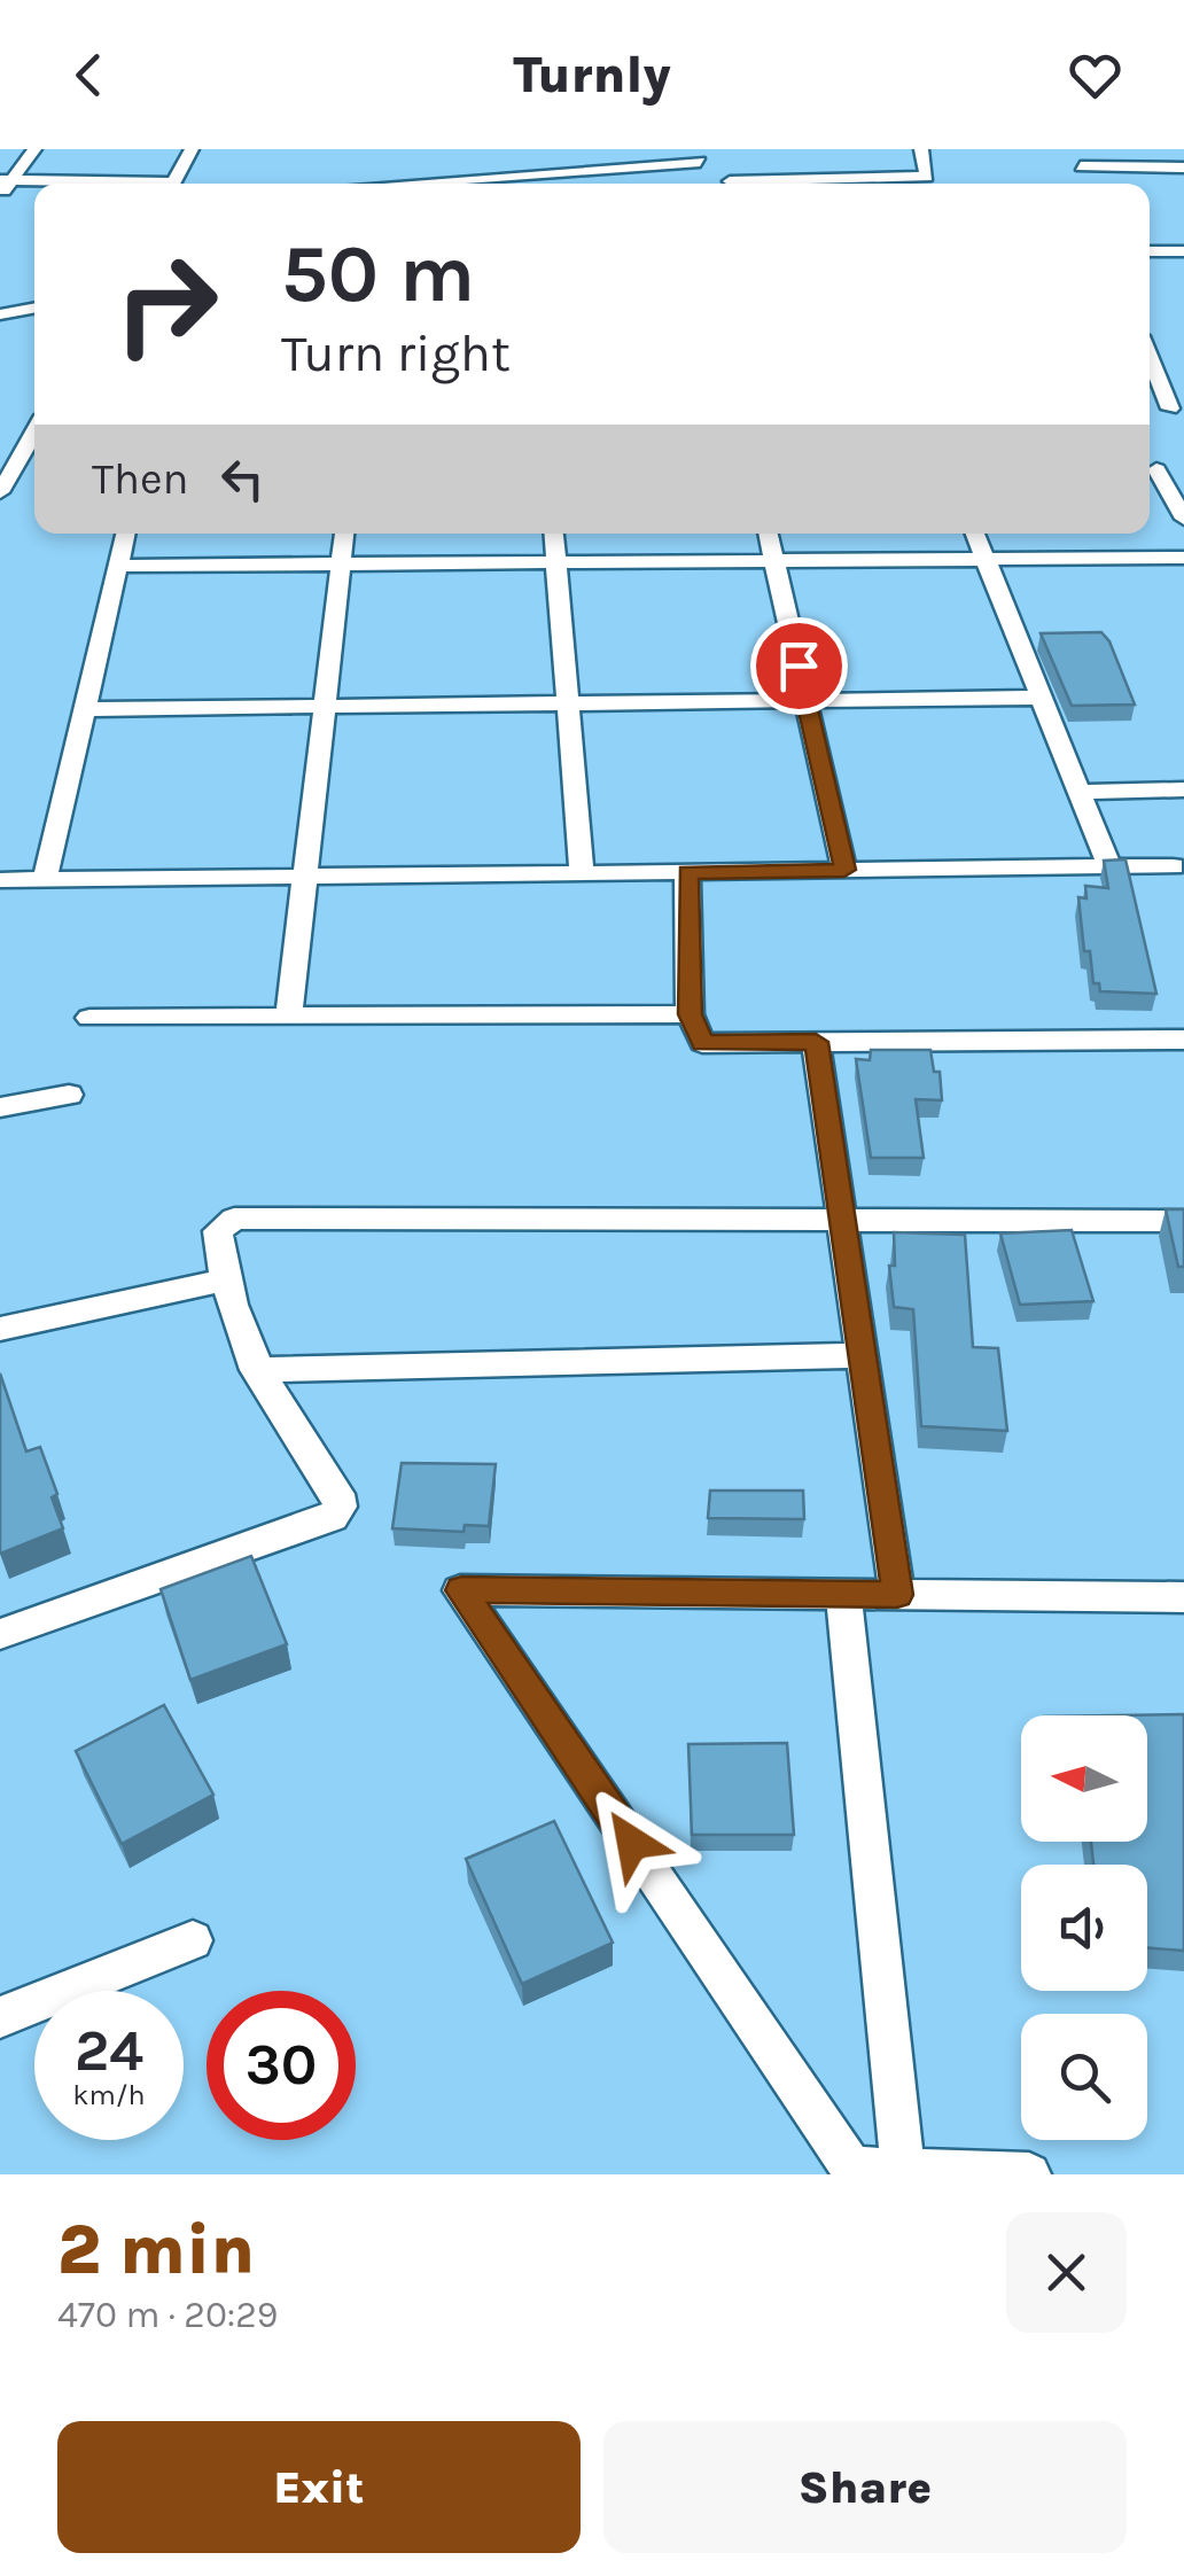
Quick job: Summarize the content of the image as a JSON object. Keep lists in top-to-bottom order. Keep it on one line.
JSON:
{"north":"left","page":{"header":"Turnly","turn":["50 m","Turn right"],"then":"Then","speed":"24 km/h","limit":"30","heading":["2 min","470 m · 20:29"],"buttons":["Exit","Share"]}}
